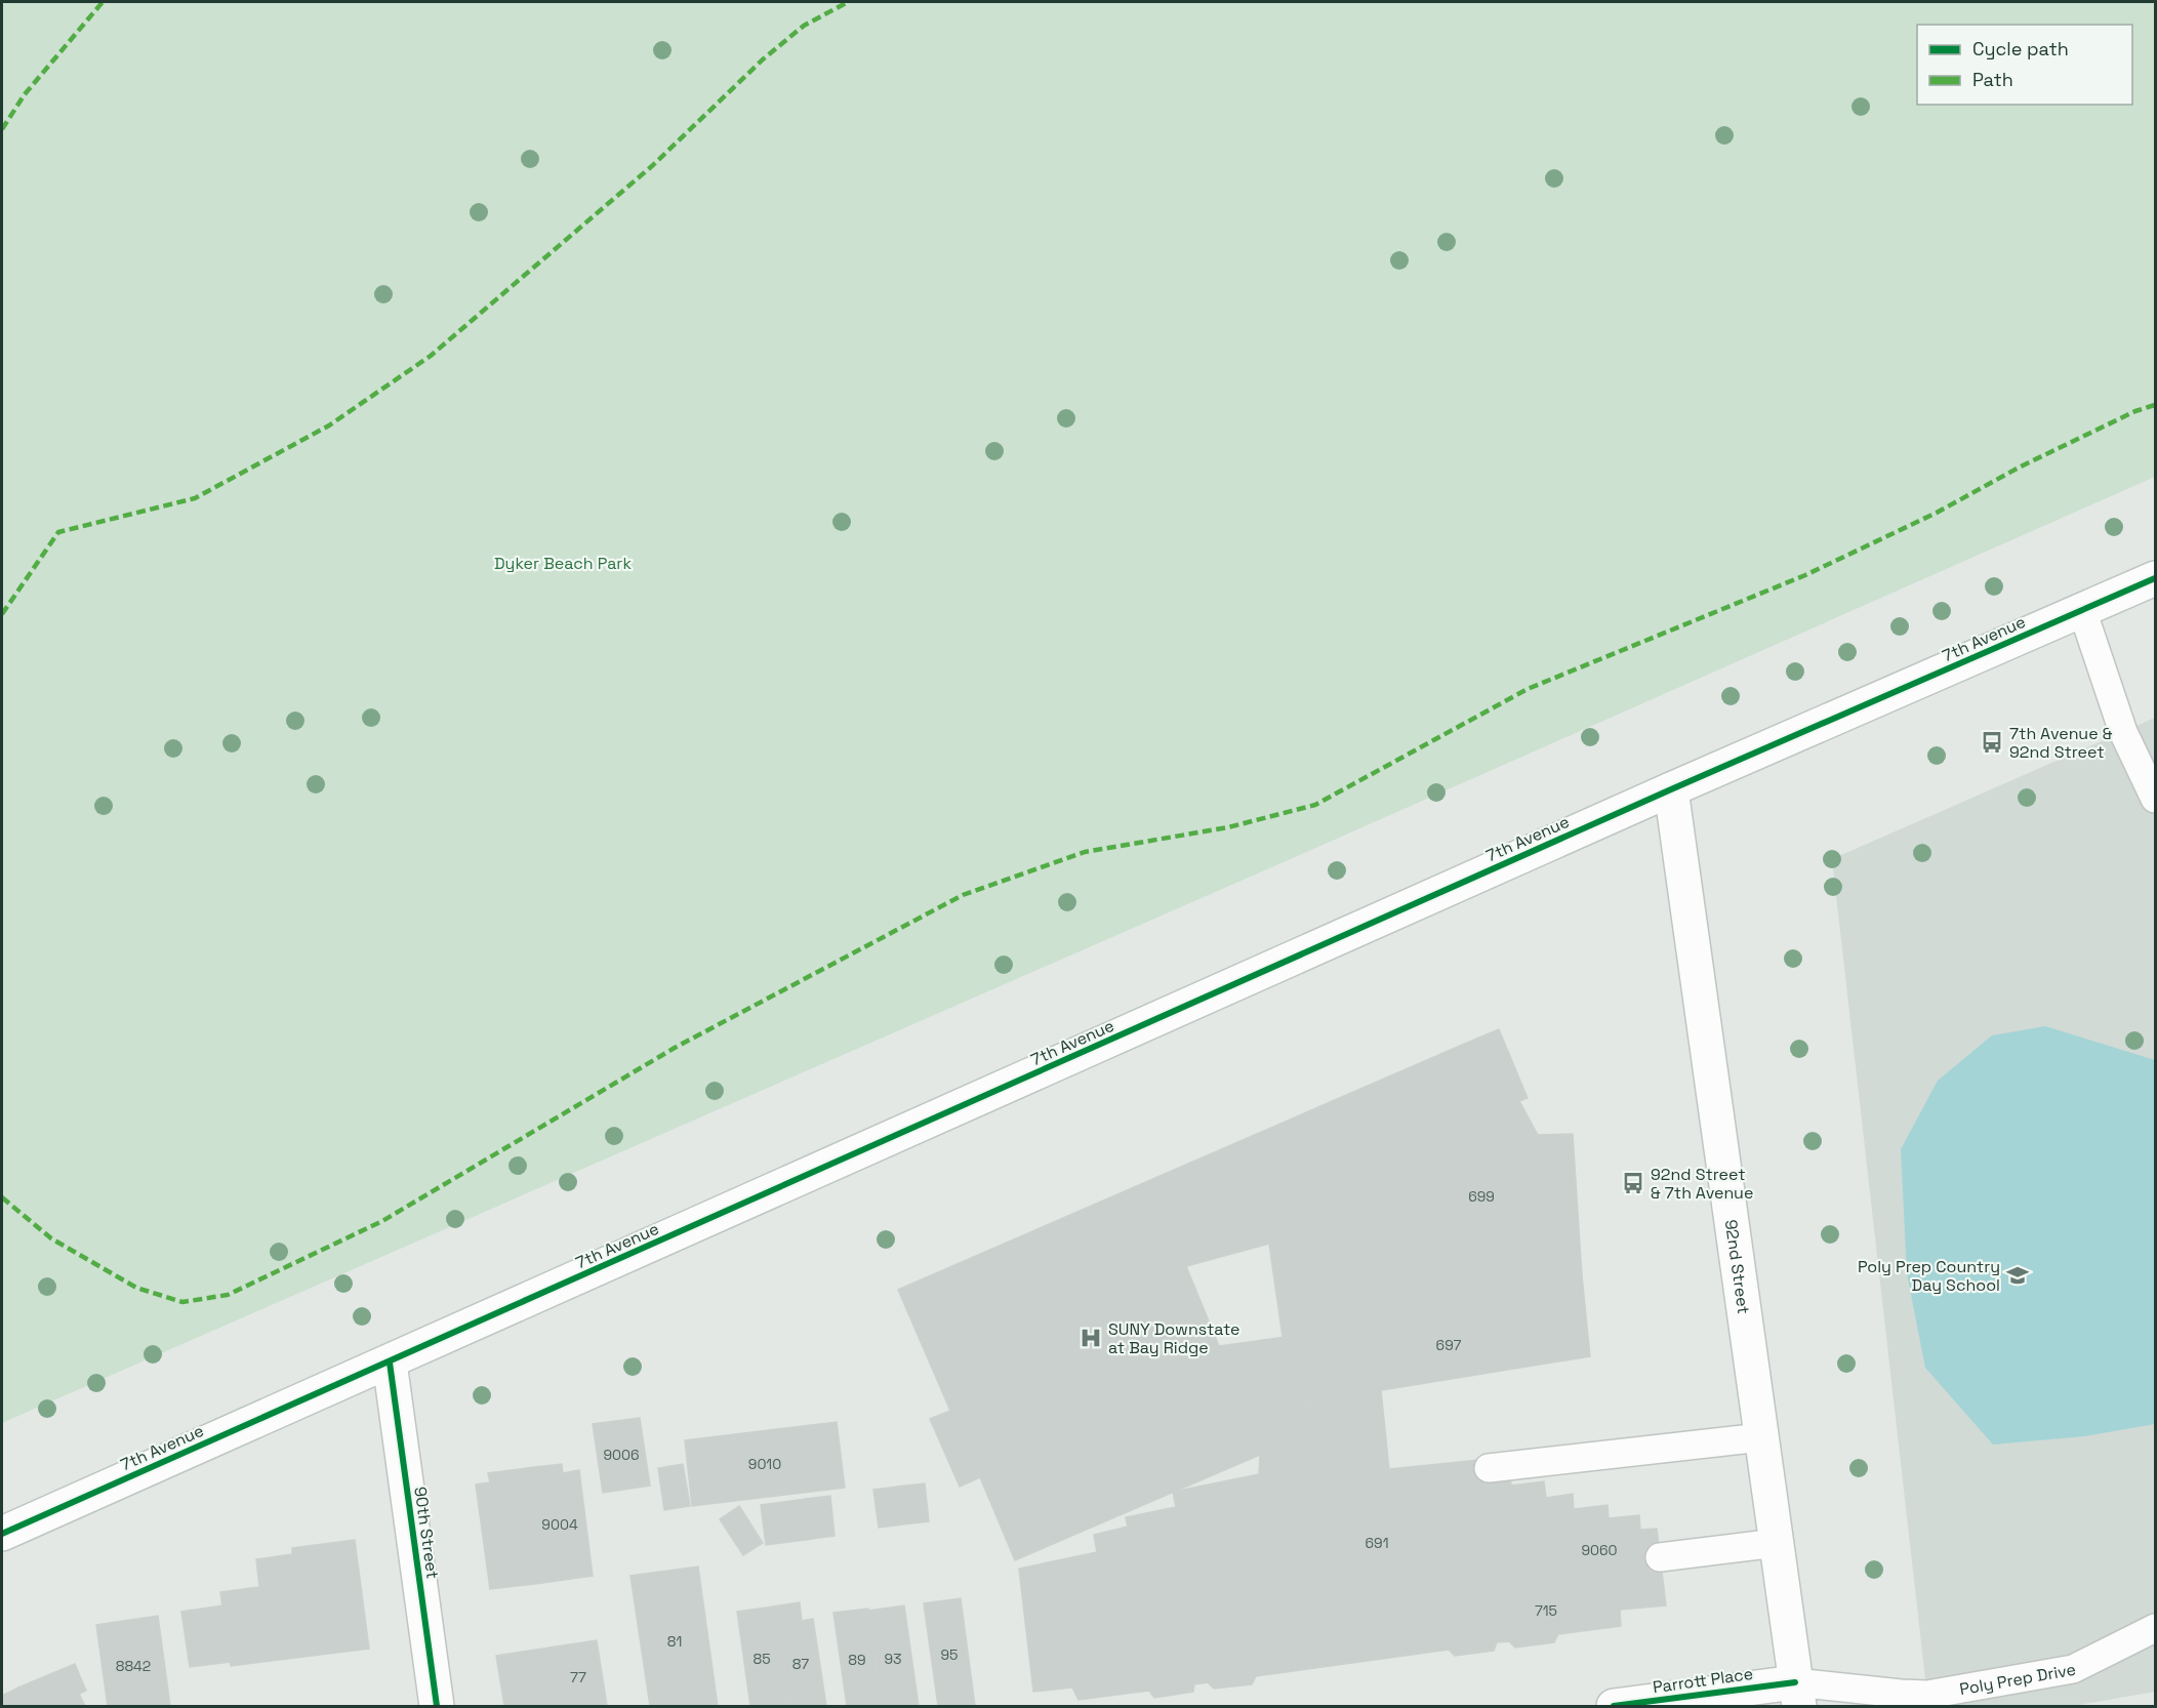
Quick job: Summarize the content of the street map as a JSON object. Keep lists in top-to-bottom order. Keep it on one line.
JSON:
{"streets":{"main road":["7th Avenue","92nd Street","90th Street","Parrott Place"],"lane":["Poly Prep Drive"]},"crossings":[["7th Avenue","92nd Street"],["7th Avenue","90th Street"],["92nd Street","Poly Prep Drive"],["92nd Street","Parrott Place"],["Poly Prep Drive","Parrott Place"]],"parks":["Dyker Beach Park"],"places":{"bus stop":["7th Avenue & 92nd Street","92nd Street & 7th Avenue"],"school or university":["Poly Prep Country Day School"],"hospital":["SUNY Downstate at Bay Ridge"]},"house_numbers":["699","697","9006","9010","9004","691","9060","715","81","95","85","93","89","87","8842","77"],"legend":["Cycle path","Path"]}
